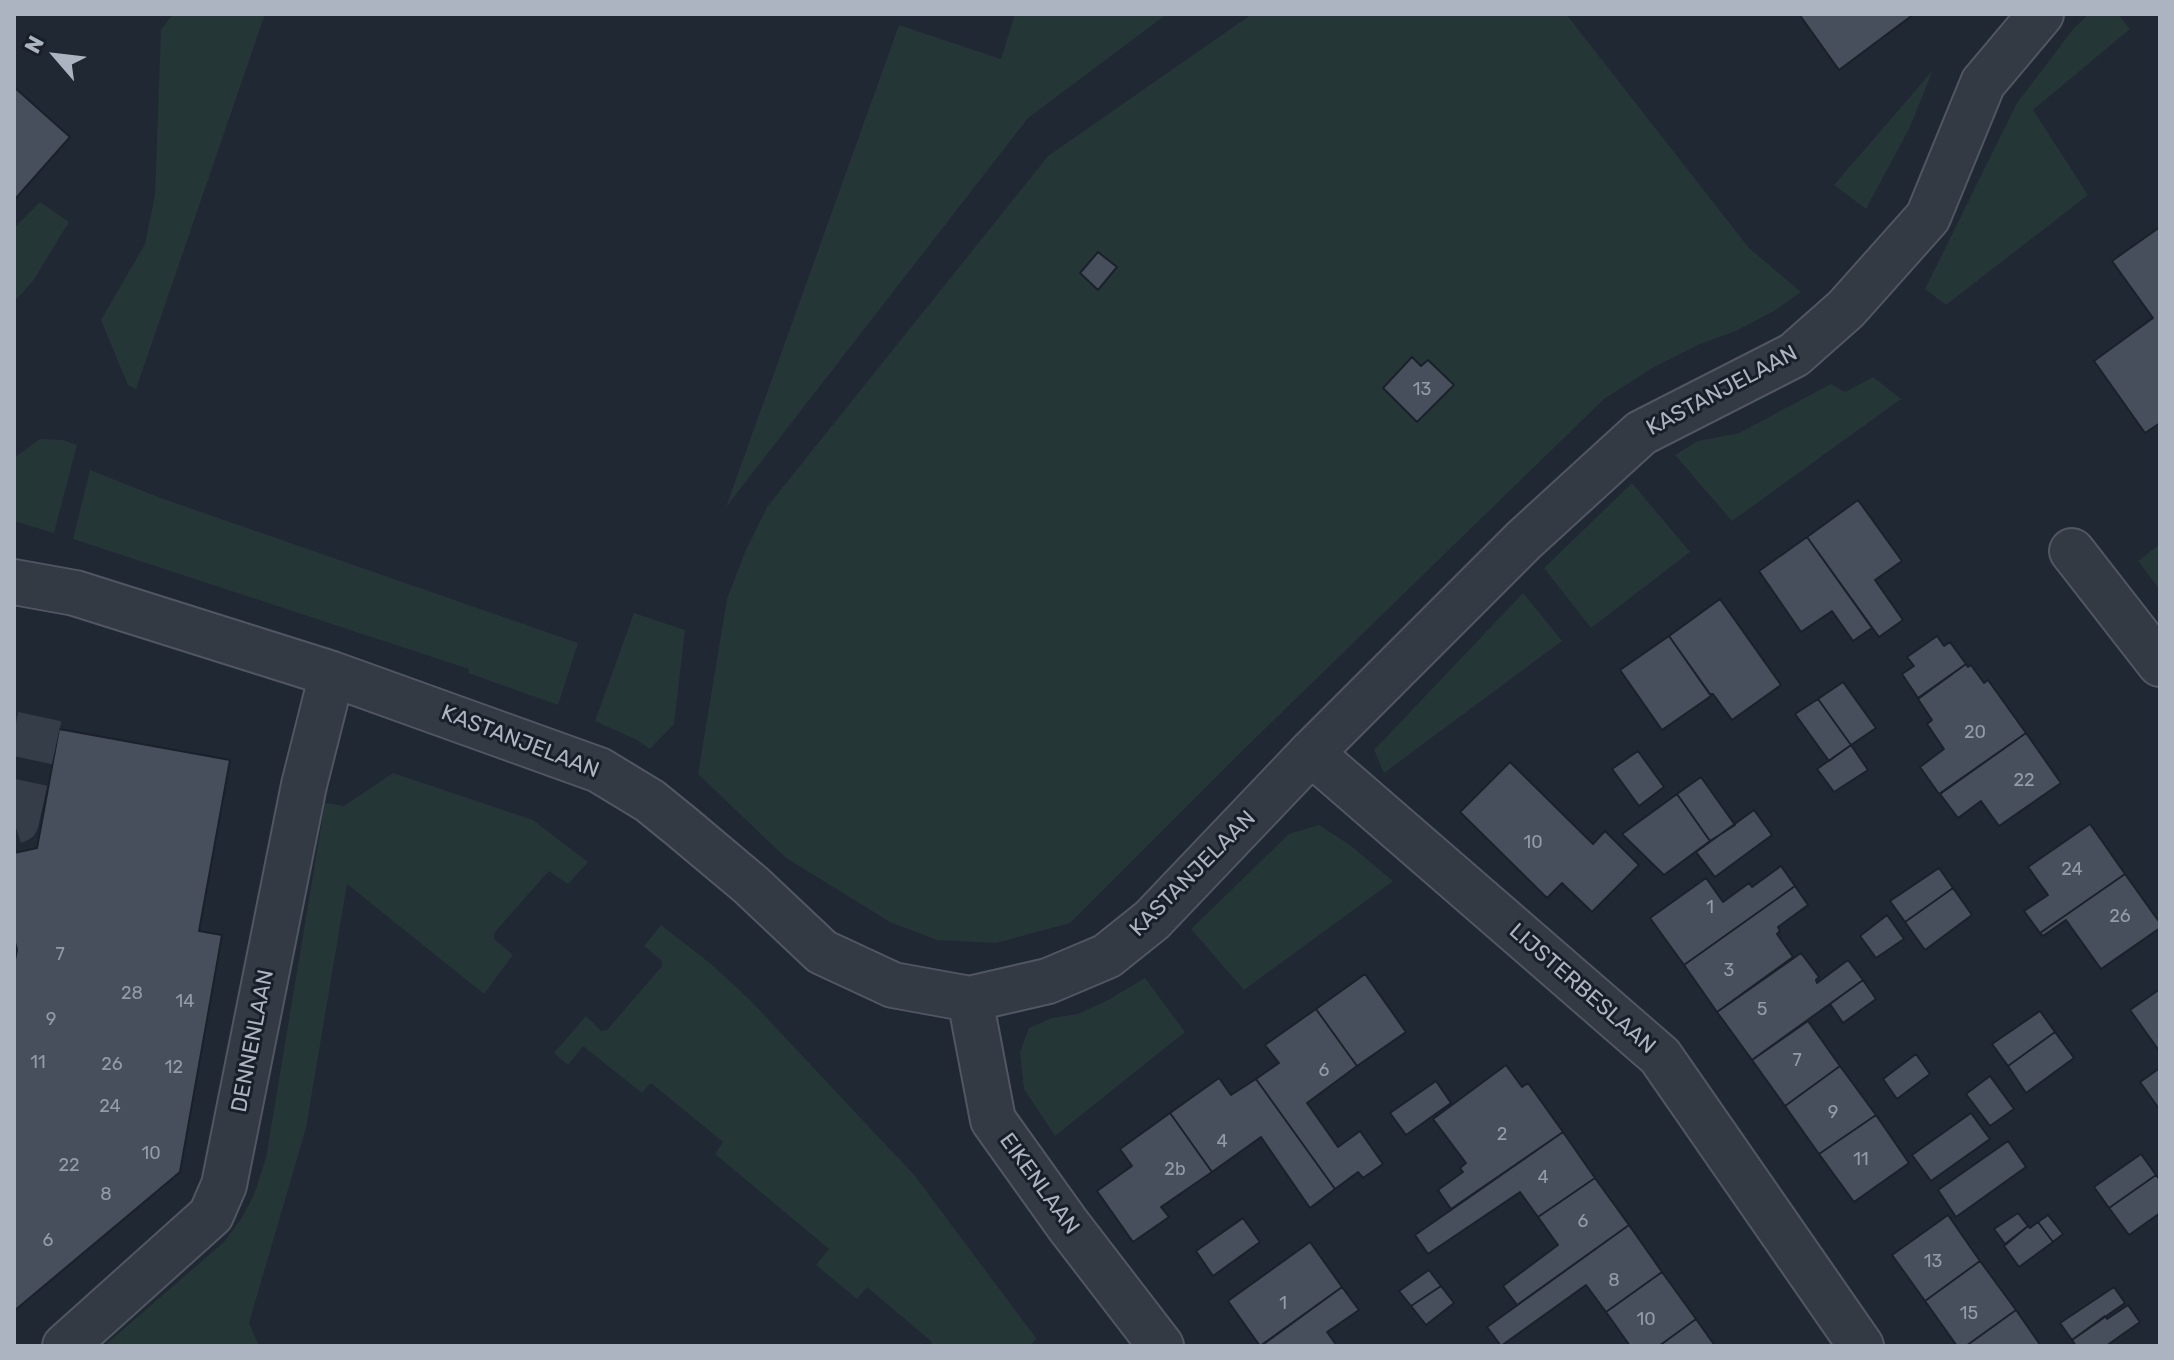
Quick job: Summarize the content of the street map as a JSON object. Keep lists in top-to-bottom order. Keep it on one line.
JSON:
{"streets":{"street":["KASTANJELAAN","LIJSTERBESLAAN","DENNENLAAN","EIKENLAAN"]},"crossings":[["KASTANJELAAN","LIJSTERBESLAAN"],["KASTANJELAAN","DENNENLAAN"],["KASTANJELAAN","EIKENLAAN"]],"house_numbers":["13","20","22","10","24","1","26","7","3","28","14","5","9","7","11","26","12","6","24","9","2","4","10","11","22","2b","4","8","6","6","13","8","1","15","10"],"north":"top left"}
